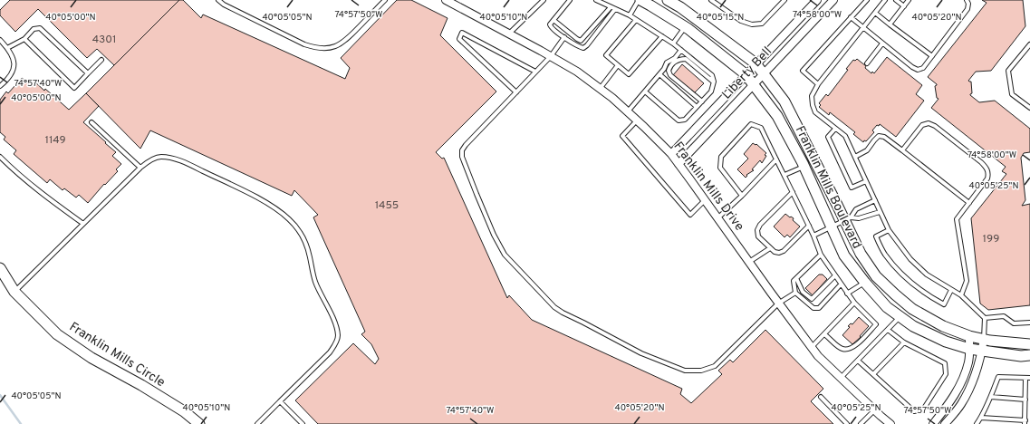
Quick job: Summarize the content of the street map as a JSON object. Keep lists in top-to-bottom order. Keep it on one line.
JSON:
{"streets":{"street":["Liberty Bell","Franklin Mills Drive","Franklin Mills Boulevard","Franklin Mills Circle"]},"crossings":[["Liberty Bell","Franklin Mills Drive"],["Liberty Bell","Franklin Mills Boulevard"]],"house_numbers":["4301","1149","1455","199"],"coordinates":["74°58'00\"W","74°57'50\"W","40°05'05\"N","40°05'00\"N","40°05'10\"N","40°05'15\"N","40°05'20\"N","74°57'40\"W","40°05'25\"N"]}
